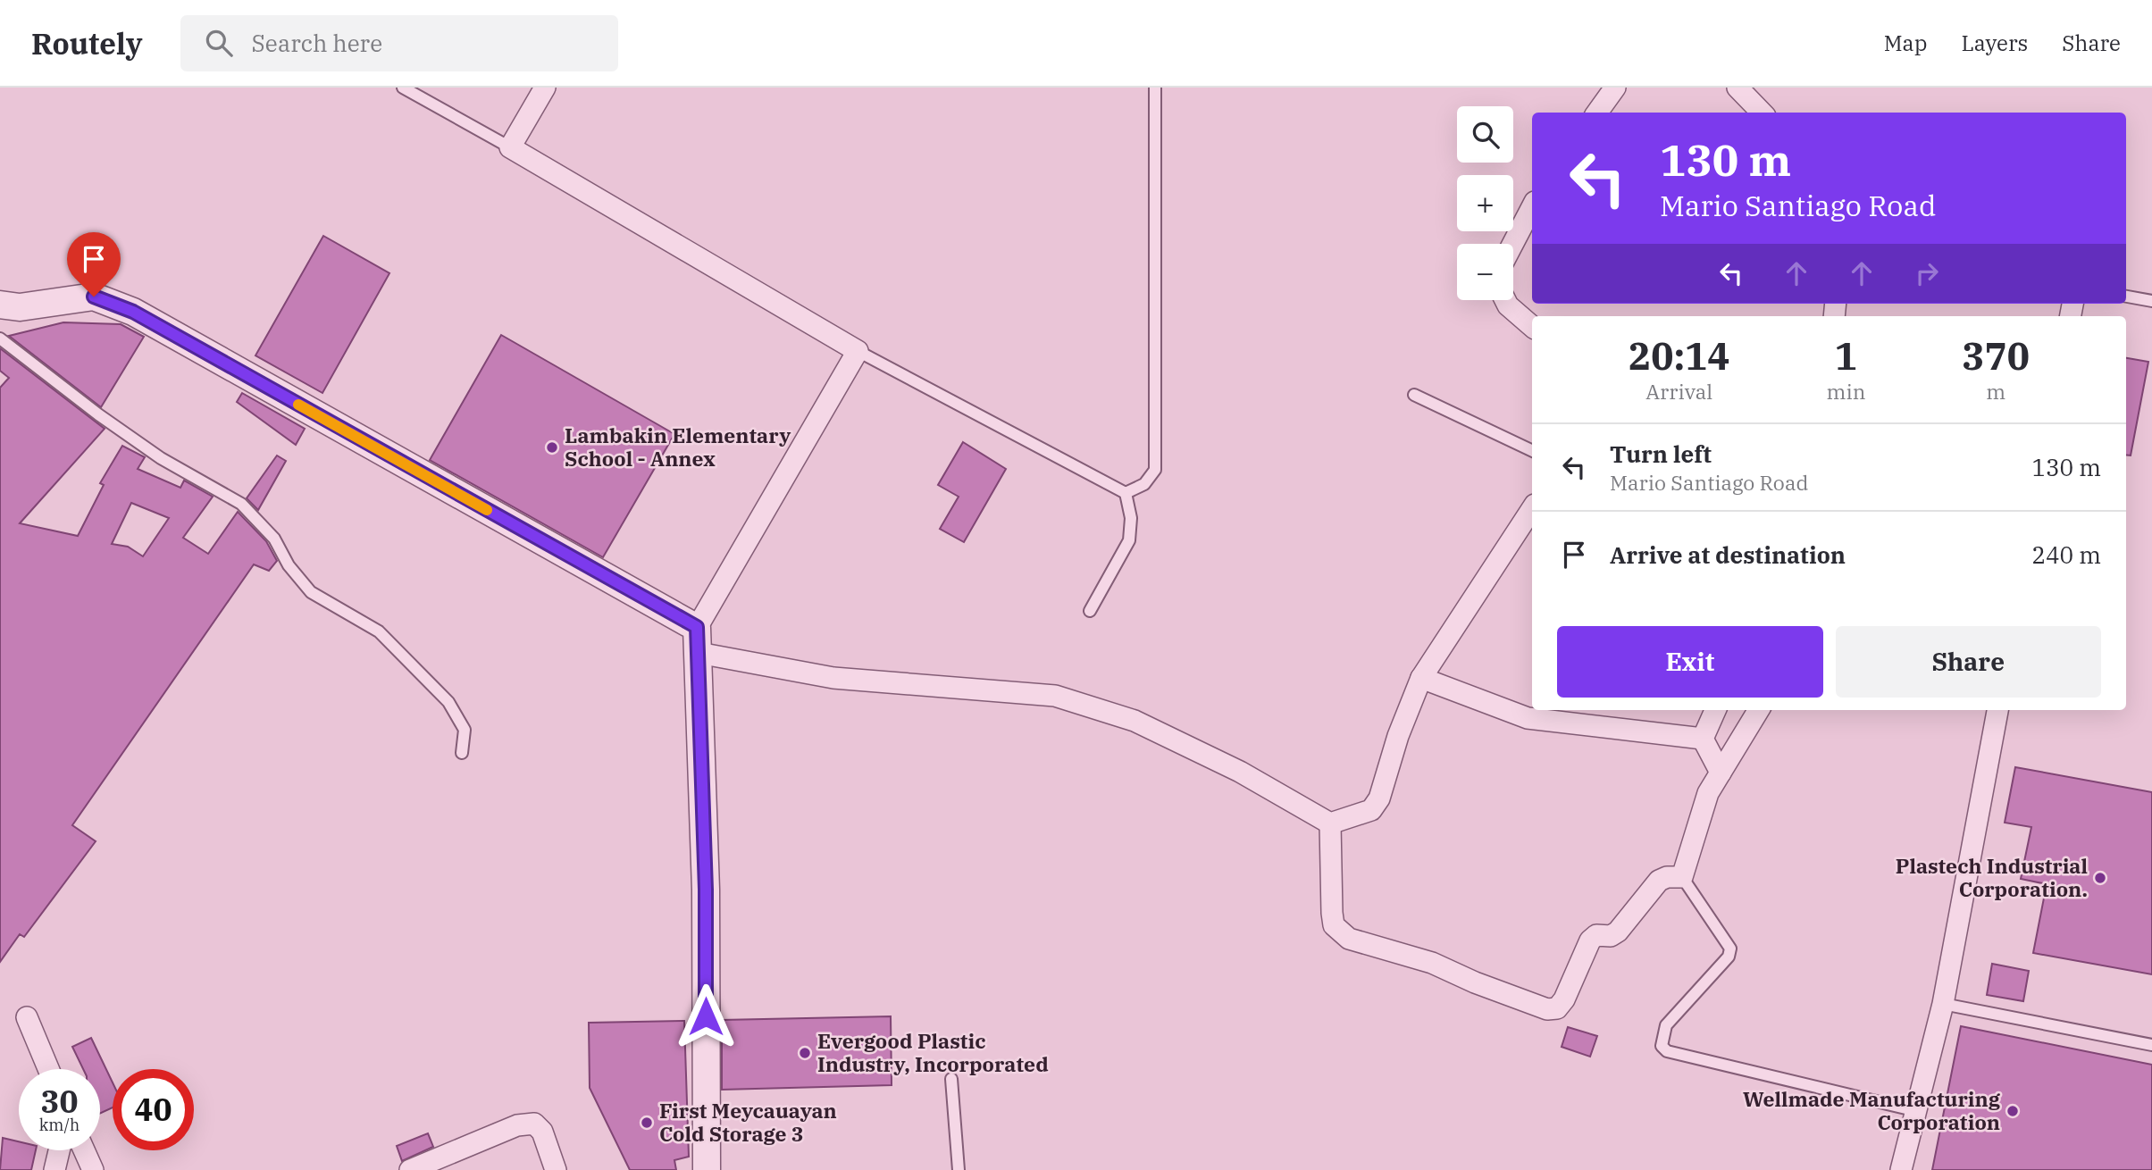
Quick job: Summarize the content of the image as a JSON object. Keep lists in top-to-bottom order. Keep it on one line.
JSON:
{"places":["Lambakin Elementary School - Annex","Plastech Industrial Corporation.","Evergood Plastic Industry, Incorporated","Wellmade Manufacturing Corporation","First Meycauayan Cold Storage 3"],"page":{"header":"Routely","search":"Search here","nav":["Map","Layers","Share"],"map_buttons":["+","−"],"turn":["130 m","Mario Santiago Road"],"eta":["20:14","Arrival","1","min","370","m"],"list":[{"name":"Turn left","note":"Mario Santiago Road","value":"130 m"},{"name":"Arrive at destination","value":"240 m"}],"buttons":["Exit","Share"],"speed":"30 km/h","limit":"40"}}
